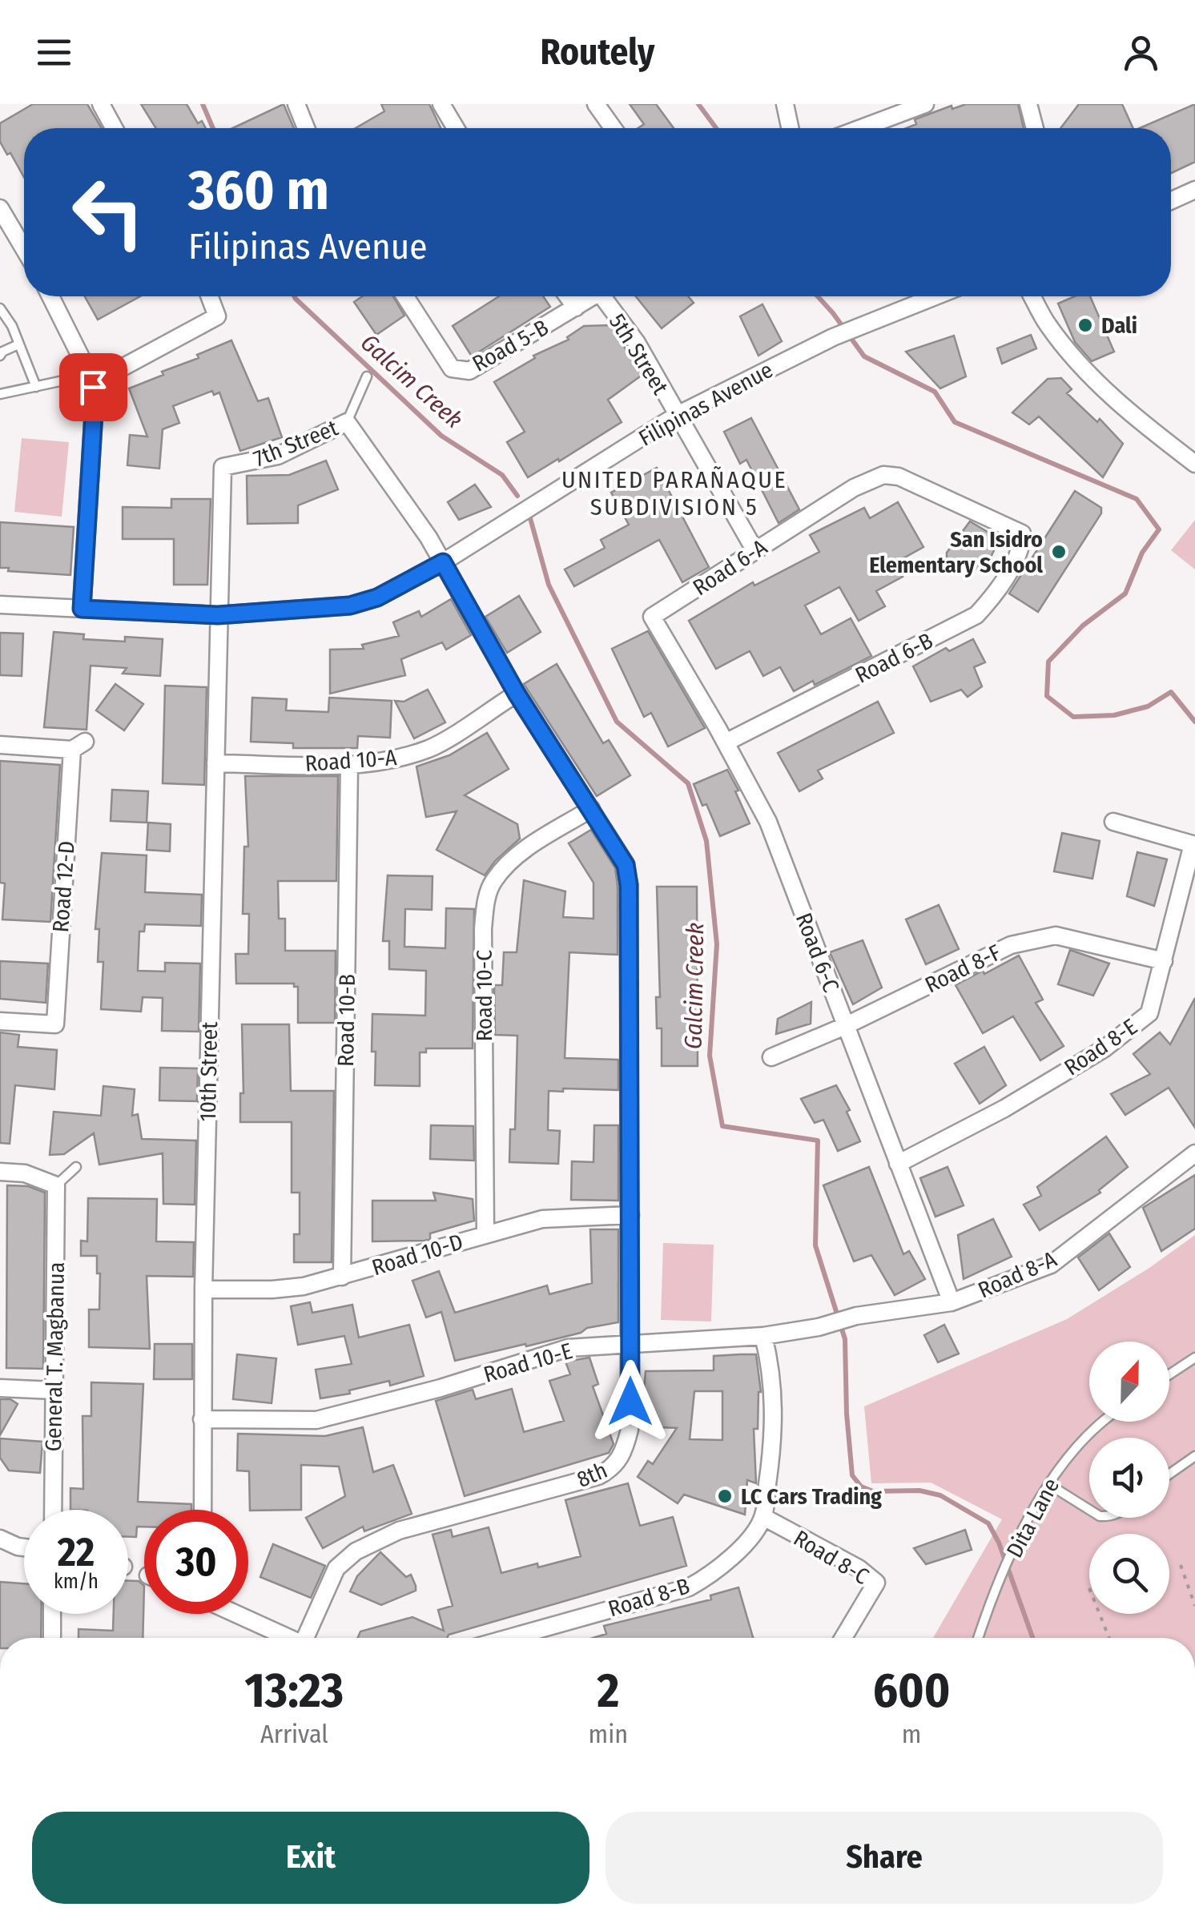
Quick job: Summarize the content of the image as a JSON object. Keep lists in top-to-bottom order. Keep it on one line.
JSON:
{"streets":{"street":["Road 5-B","5th Street","Filipinas Avenue","7th Street","Road 6-A","Road 6-B","Road 10-A","Road 12-D","Road 6-C","Road 8-F","Road 10-C","Road 10-B","Road 8-E","10th Street","Road 10-D","Road 8-A","General T. Magbanua","Road 10-E","8th","Road 8-C","Road 8-B"],"lane":["Dita Lane"]},"crossings":[["Road 5-B","5th Street"],["5th Street","Filipinas Avenue"],["5th Street","Road 6-A"],["Filipinas Avenue","7th Street"],["Filipinas Avenue","10th Street"],["Filipinas Avenue","8th"],["7th Street","10th Street"],["7th Street","8th"],["Road 6-A","Road 6-B"],["Road 6-A","Road 6-C"],["Road 6-B","Road 6-C"],["Road 10-A","Road 10-B"],["Road 10-A","10th Street"],["Road 10-A","8th"],["Road 6-C","Road 8-F"],["Road 6-C","Road 8-E"],["Road 6-C","Road 8-A"],["Road 8-F","Road 8-E"],["Road 10-C","Road 10-D"],["Road 10-C","8th"],["Road 10-B","Road 10-D"],["10th Street","Road 10-D"],["10th Street","Road 10-E"],["Road 10-D","8th"],["Road 8-A","Road 10-E"],["Road 10-E","8th"],["Road 10-E","Road 8-B"],["Road 8-C","Road 8-B"]],"districts":["UNITED PARAÑAQUE SUBDIVISION 5"],"water":["Galcim Creek"],"places":["Dali","San Isidro Elementary School","LC Cars Trading"],"north":"top","page":{"header":"Routely","turn":["360 m","Filipinas Avenue"],"speed":"22 km/h","limit":"30","eta":["13:23","Arrival","2","min","600","m"],"buttons":["Exit","Share"]}}
